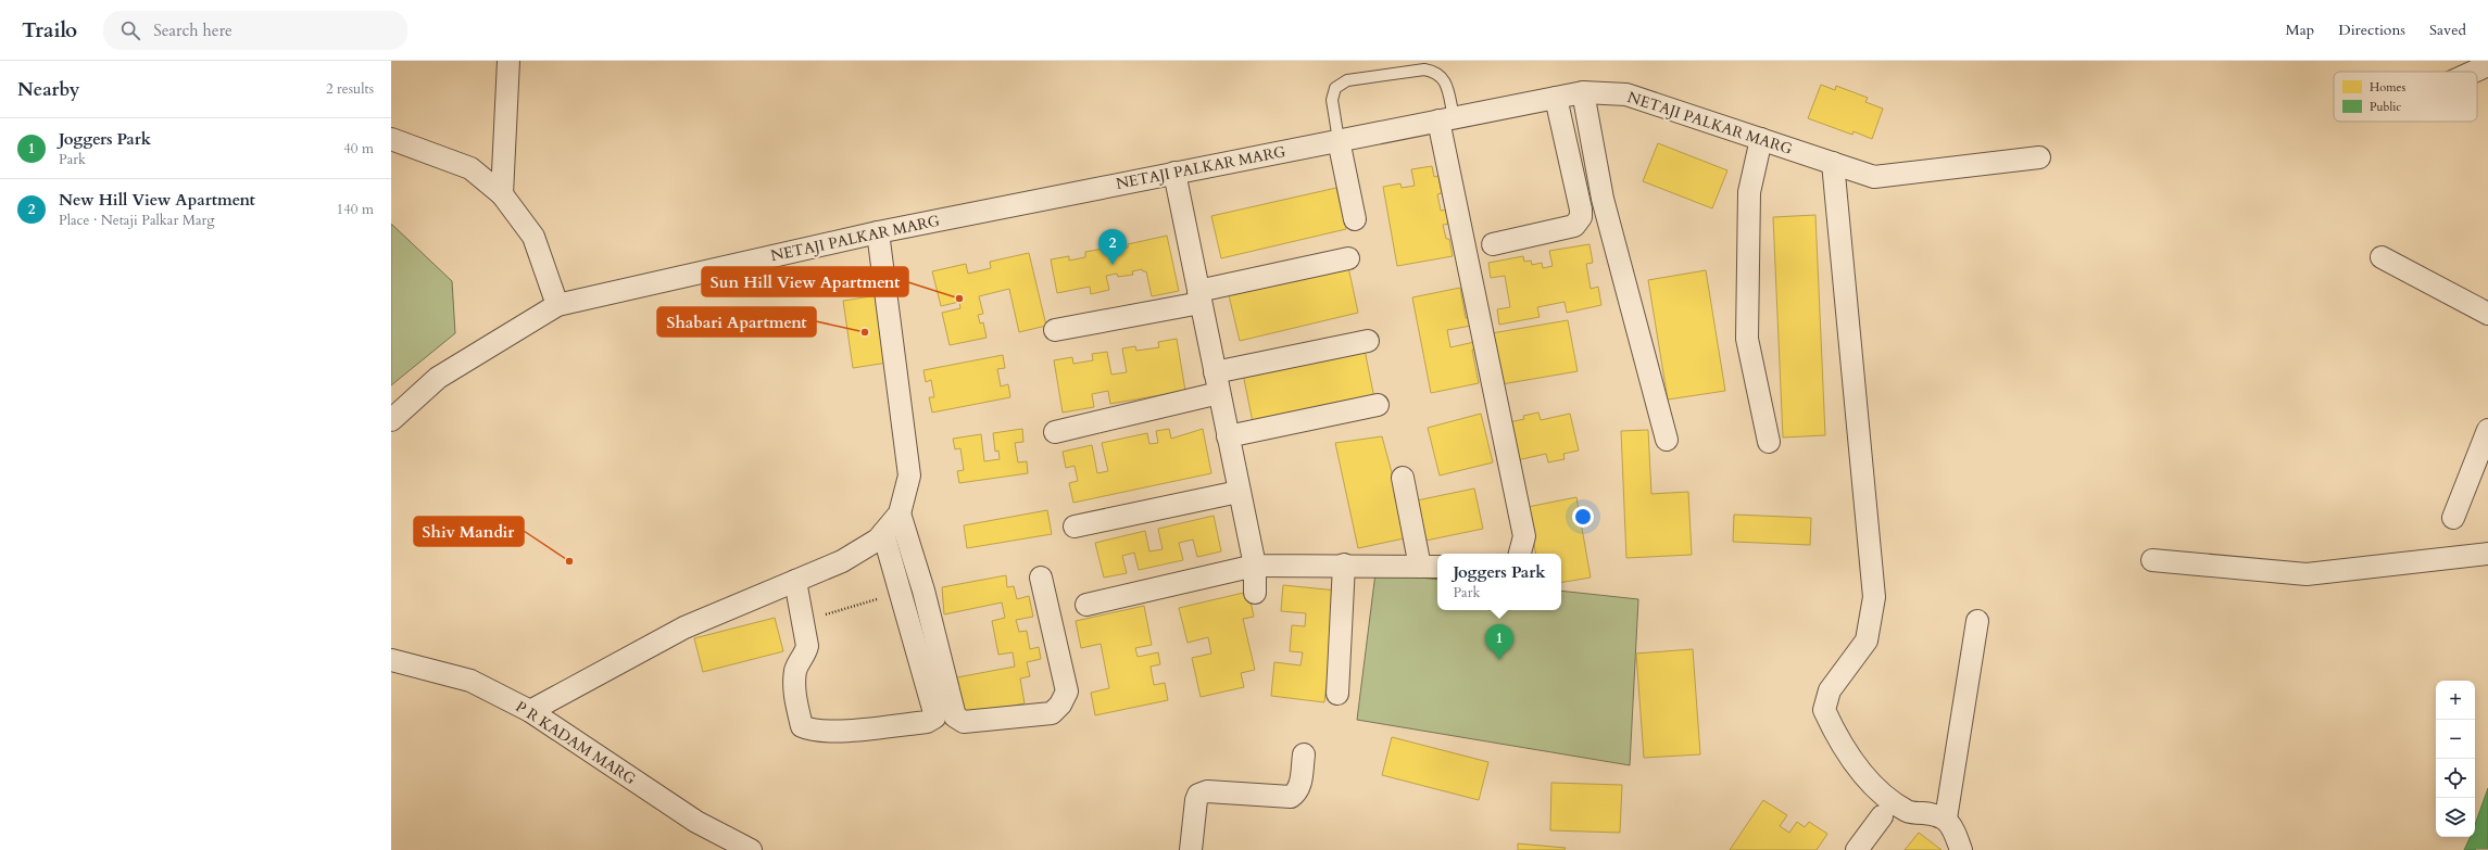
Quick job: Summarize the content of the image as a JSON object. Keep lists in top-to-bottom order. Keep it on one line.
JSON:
{"streets":{"street":["NETAJI PALKAR MARG","P R KADAM MARG"]},"places":["Sun Hill View Apartment","Shabari Apartment","Shiv Mandir"],"legend":["Homes","Public"],"page":{"header":"Trailo","search":"Search here","nav":["Map","Directions","Saved"],"heading":["Nearby","2 results"],"list":[{"mark":"1","name":"Joggers Park","note":"Park","value":"40 m"},{"mark":"2","name":"New Hill View Apartment","note":"Place · Netaji Palkar Marg","value":"140 m"}],"pins":["2","1"],"popup":["Joggers Park","Park"],"map_buttons":["+","−"]}}
